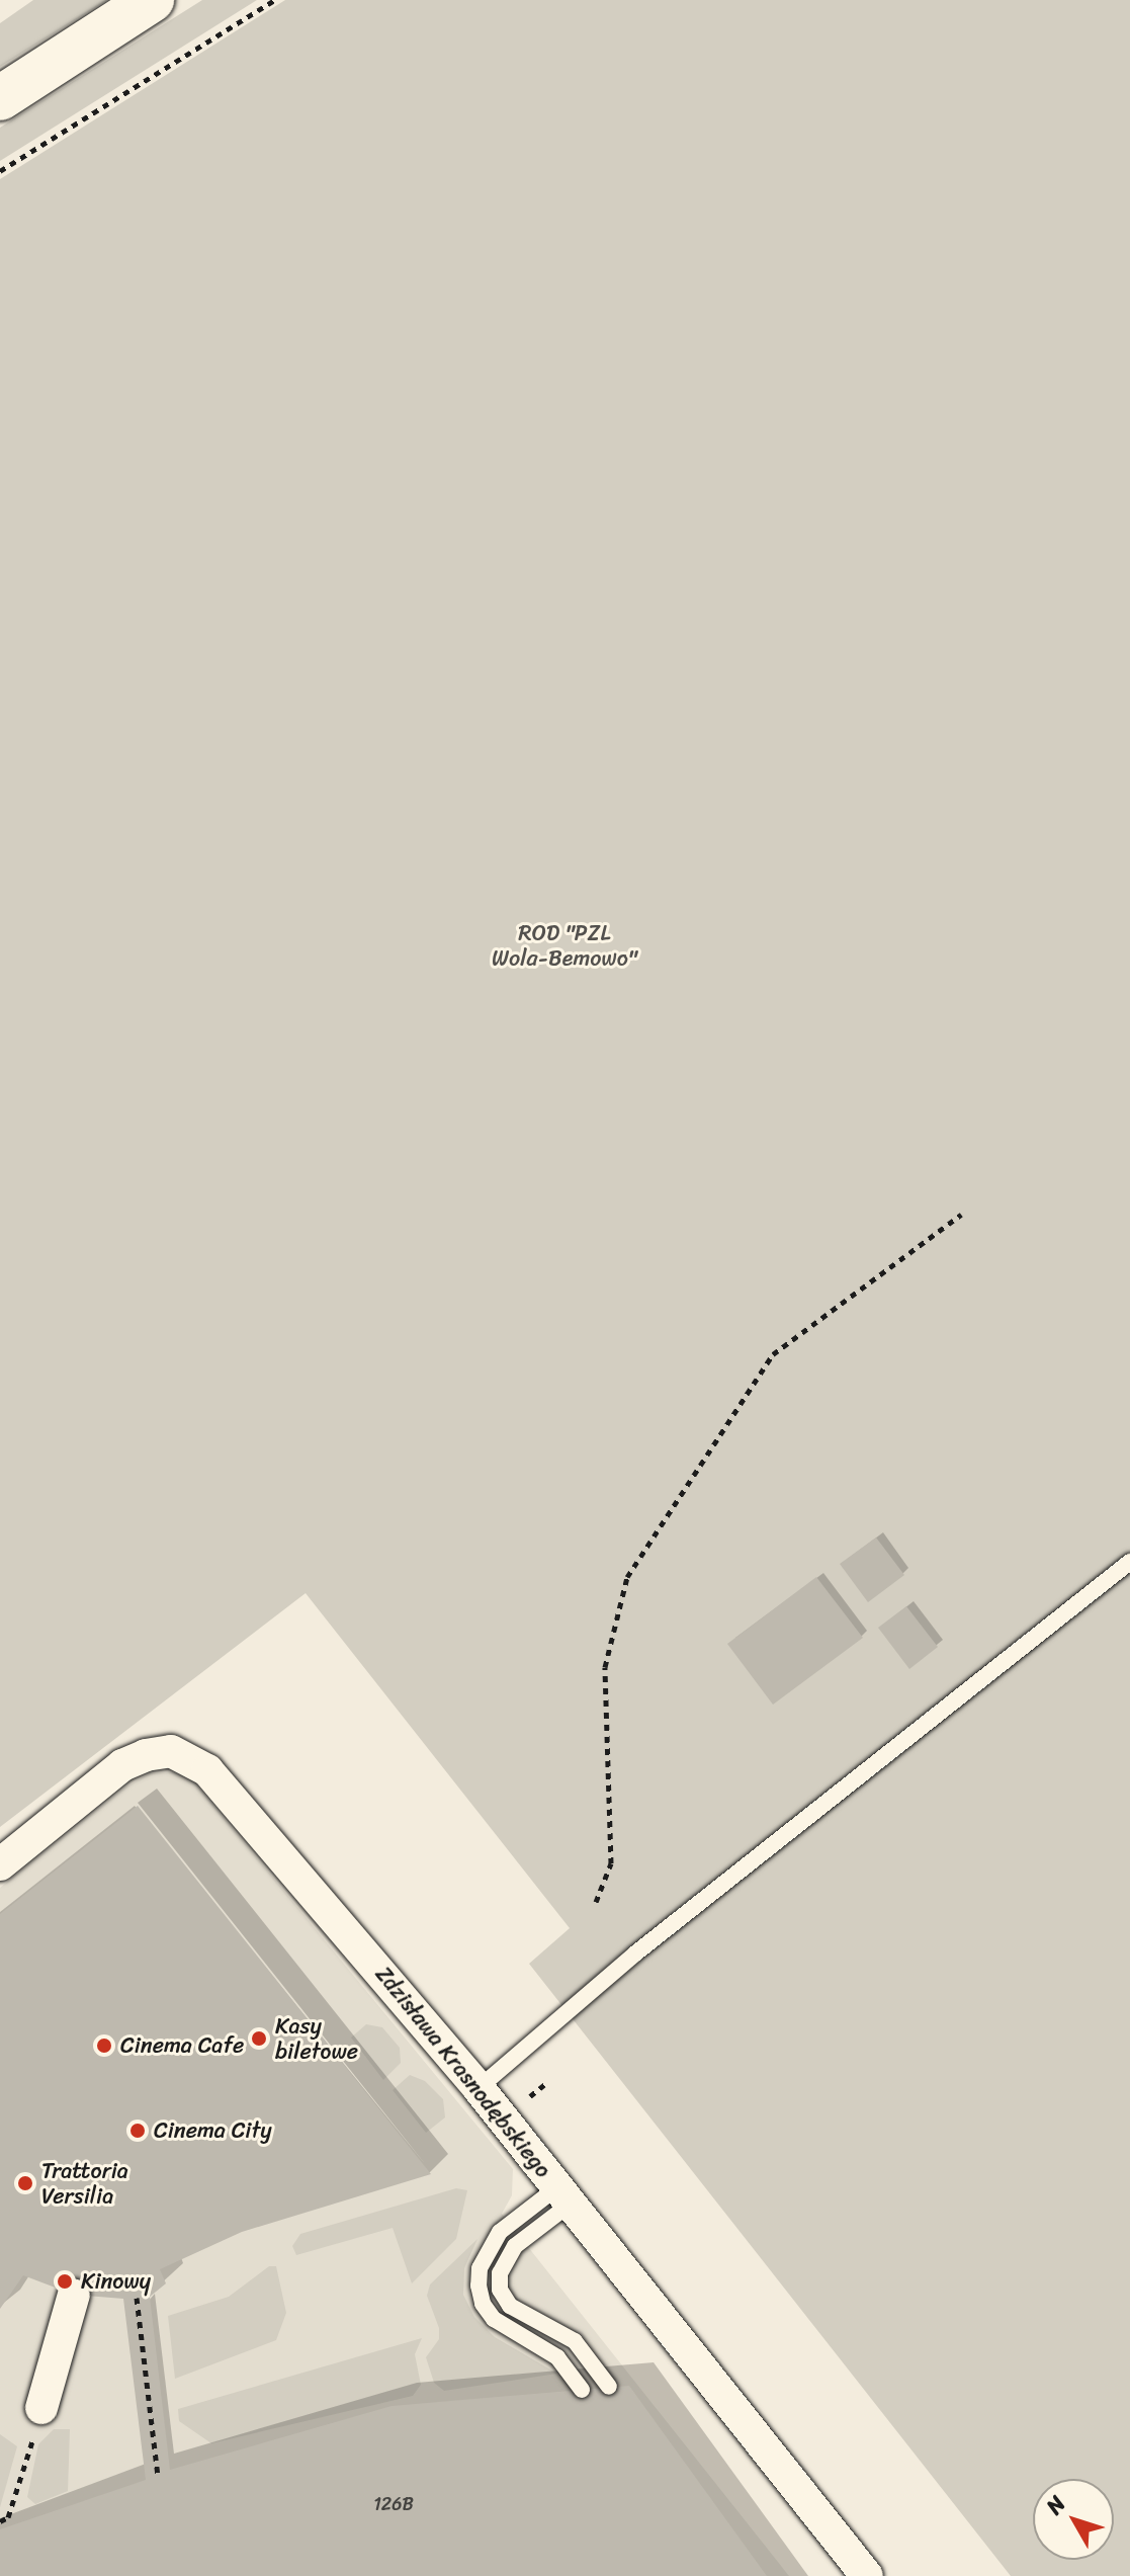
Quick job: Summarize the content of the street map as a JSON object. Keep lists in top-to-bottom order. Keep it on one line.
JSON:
{"streets":{"street":["Zdzisława Krasnodębskiego"]},"parks":["ROD \"PZL Wola-Bemowo\""],"places":["Kasy biletowe","Cinema Cafe","Cinema City","Trattoria Versilia","Kinowy"],"house_numbers":["126B"],"north":"top left"}
